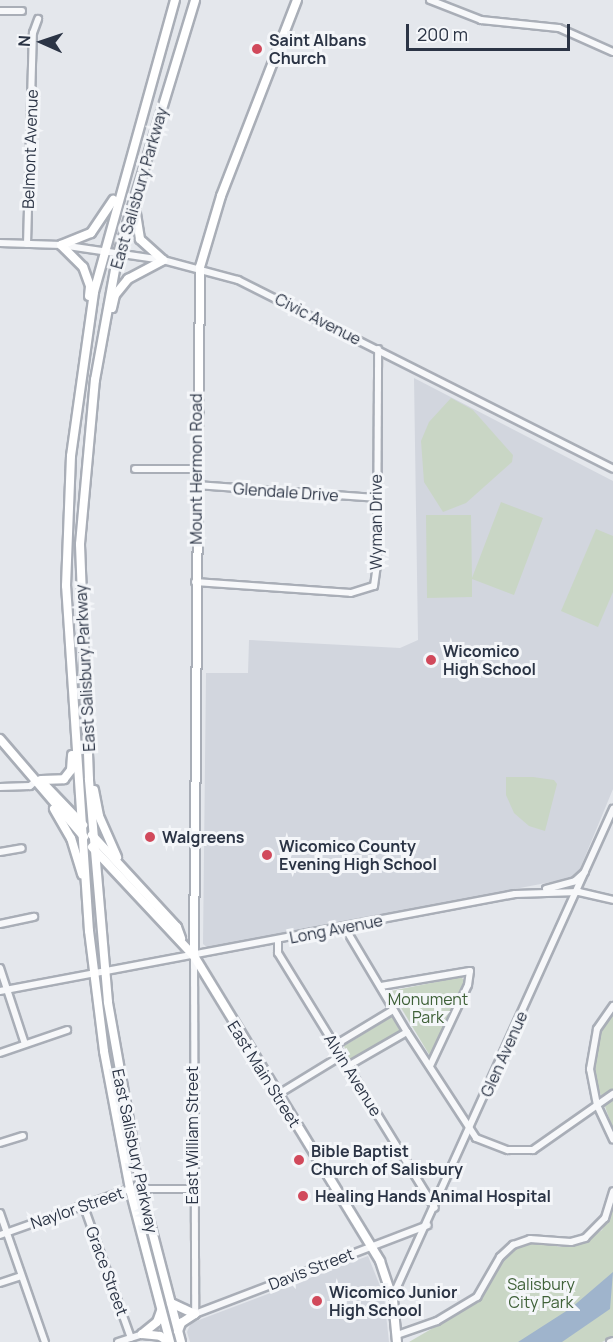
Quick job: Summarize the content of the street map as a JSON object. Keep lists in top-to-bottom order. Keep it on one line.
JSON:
{"streets":{"main road":["East Salisbury Parkway","Mount Hermon Road","East Main Street"],"street":["Belmont Avenue","Civic Avenue","Glendale Drive","Wyman Drive","Long Avenue","Glen Avenue","Alvin Avenue","East William Street","Naylor Street","Davis Street","Grace Street"]},"crossings":[["Belmont Avenue","Civic Avenue"],["East Salisbury Parkway","Civic Avenue"],["East Salisbury Parkway","Long Avenue"],["East Salisbury Parkway","East Main Street"],["East Salisbury Parkway","Naylor Street"],["Civic Avenue","Mount Hermon Road"],["Civic Avenue","Wyman Drive"],["Mount Hermon Road","Glendale Drive"],["Mount Hermon Road","Wyman Drive"],["Mount Hermon Road","Long Avenue"],["Mount Hermon Road","East Main Street"],["Mount Hermon Road","East William Street"],["Glendale Drive","Wyman Drive"],["Long Avenue","Glen Avenue"],["Long Avenue","East Main Street"],["Long Avenue","Alvin Avenue"],["Long Avenue","East William Street"],["Glen Avenue","East Main Street"],["Glen Avenue","Alvin Avenue"],["Glen Avenue","Davis Street"],["East Main Street","East William Street"],["East Main Street","Davis Street"],["East William Street","Naylor Street"],["East William Street","Davis Street"],["Naylor Street","Grace Street"]],"parks":["Monument Park","Salisbury City Park"],"places":["Saint Albans Church","Wicomico High School","Walgreens","Wicomico County Evening High School","Bible Baptist Church of Salisbury","Healing Hands Animal Hospital","Wicomico Junior High School"],"scale_bar":"200 m","north":"left"}
